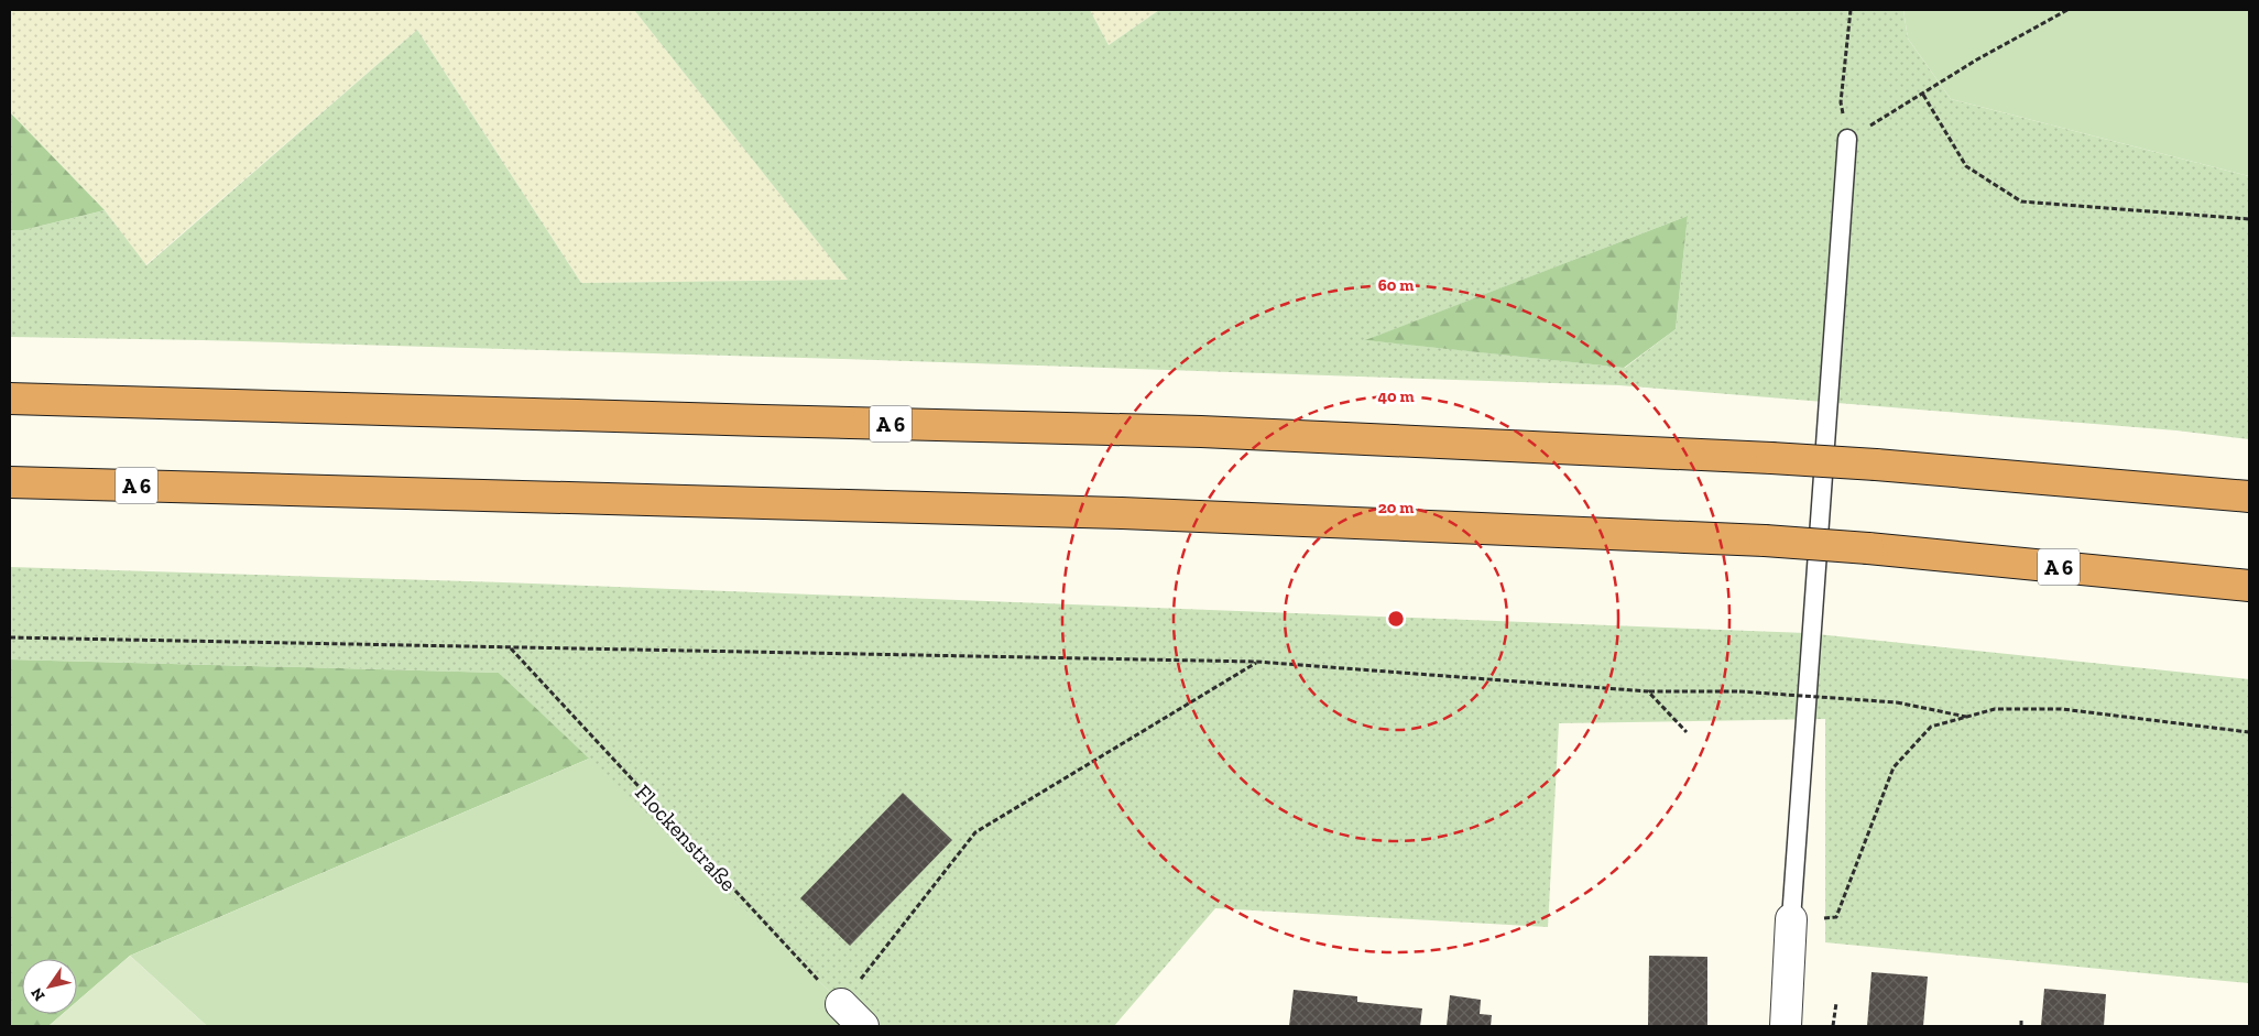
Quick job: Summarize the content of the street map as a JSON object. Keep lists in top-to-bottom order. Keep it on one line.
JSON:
{"streets":{"highway":["A 6"],"path":["Flockenstraße"]},"north":"bottom left","rings":["60 m","40 m","20 m"]}
